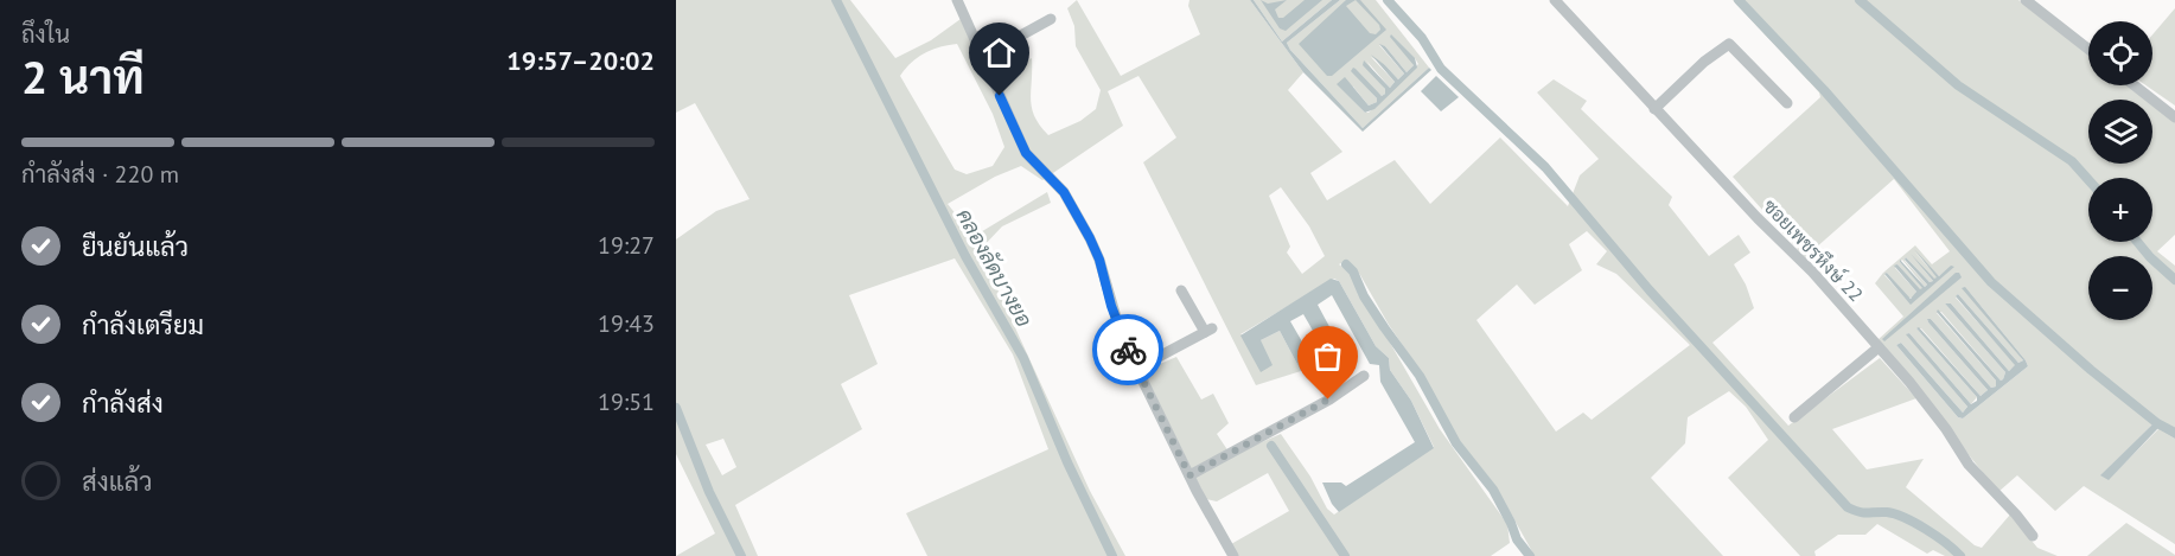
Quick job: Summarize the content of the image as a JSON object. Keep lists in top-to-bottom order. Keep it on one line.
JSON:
{"streets":{"street":["ซอยเพชรหึงษ์ 22"]},"water":["คลองลัดบางยอ"],"page":{"heading":["2 นาที","ถึงใน","19:57–20:02"],"map_buttons":["+","−"],"bar":"กำลังส่ง · 220 m","list":[["ยืนยันแล้ว","19:27"],["กำลังเตรียม","19:43"],["กำลังส่ง","19:51"],"ส่งแล้ว"]}}
